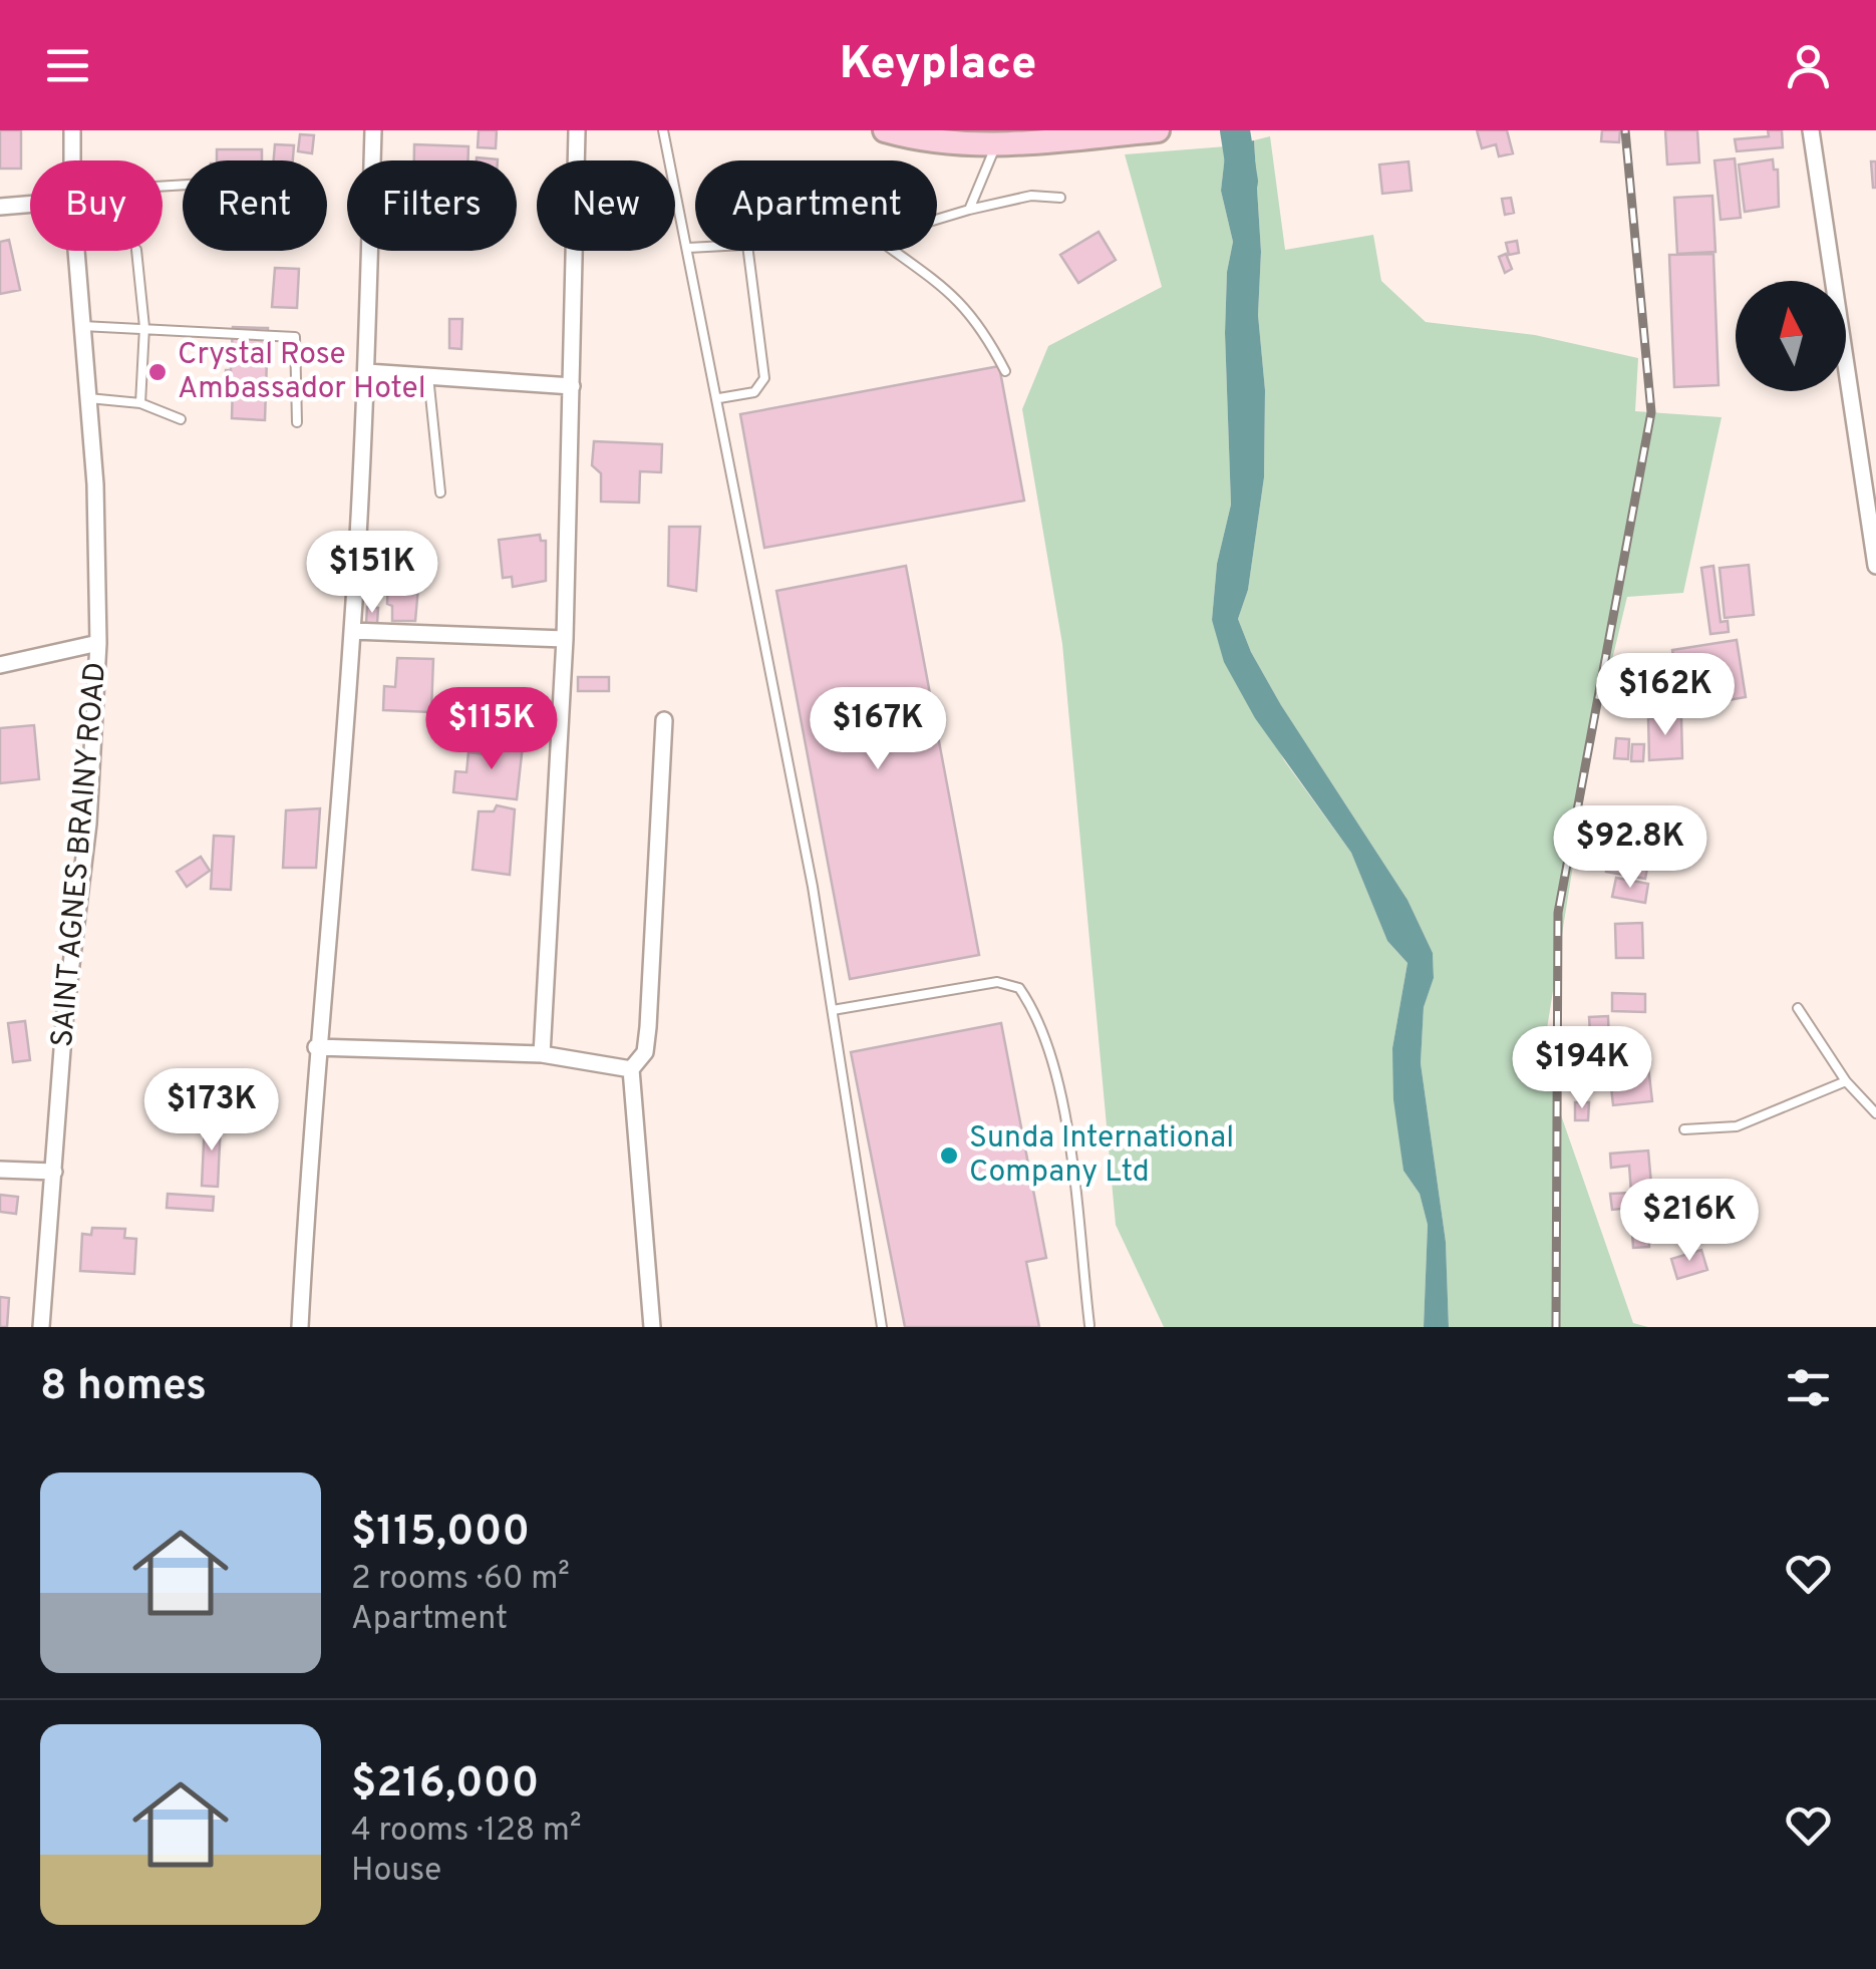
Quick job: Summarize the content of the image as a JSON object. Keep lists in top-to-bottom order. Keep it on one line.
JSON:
{"streets":{"street":["SAINT AGNES BRAINY ROAD"]},"places":["Crystal Rose Ambassador Hotel","Sunda International Company Ltd"],"north":"top","page":{"header":"Keyplace","chip":["Buy","Rent","Filters","New","Apartment"],"price":["$151K","$162K","$115K","$167K","$92.8K","$194K","$173K","$216K"],"heading":"8 homes","list":[{"name":"$115,000","note":"2 rooms · 60 m² · Apartment"},{"name":"$216,000","note":"4 rooms · 128 m² · House"}]}}
